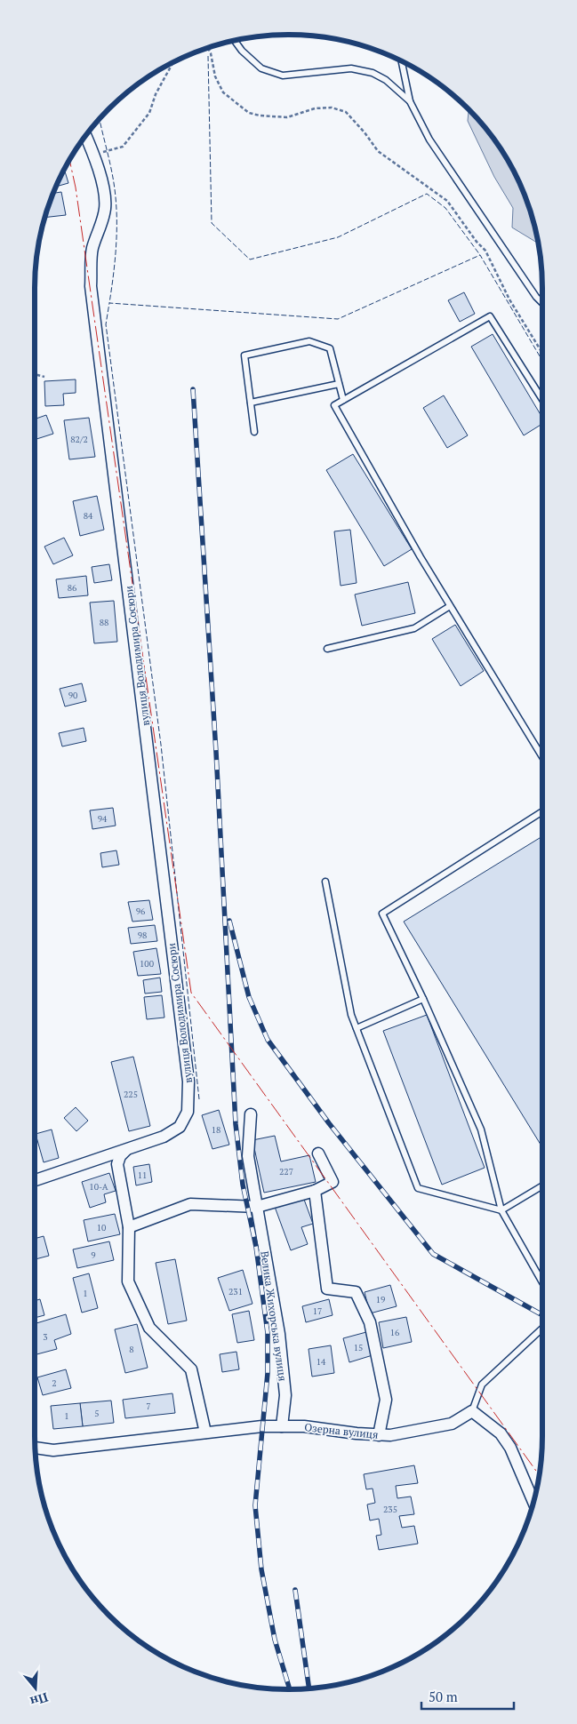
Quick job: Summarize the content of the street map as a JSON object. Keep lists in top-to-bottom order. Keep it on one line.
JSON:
{"streets":{"street":["вулиця Володимира Сосюри","Велика Жихорська вулиця","Озерна вулиця"]},"crossings":[["Велика Жихорська вулиця","Озерна вулиця"]],"house_numbers":["82/2","84","86","88","90","94","96","98","100","225","18","227","11","10-А","10","9","231","1","19","17","16","3","15","8","14","2","7","5","1","235"],"scale_bar":"50 m","north":"bottom"}
